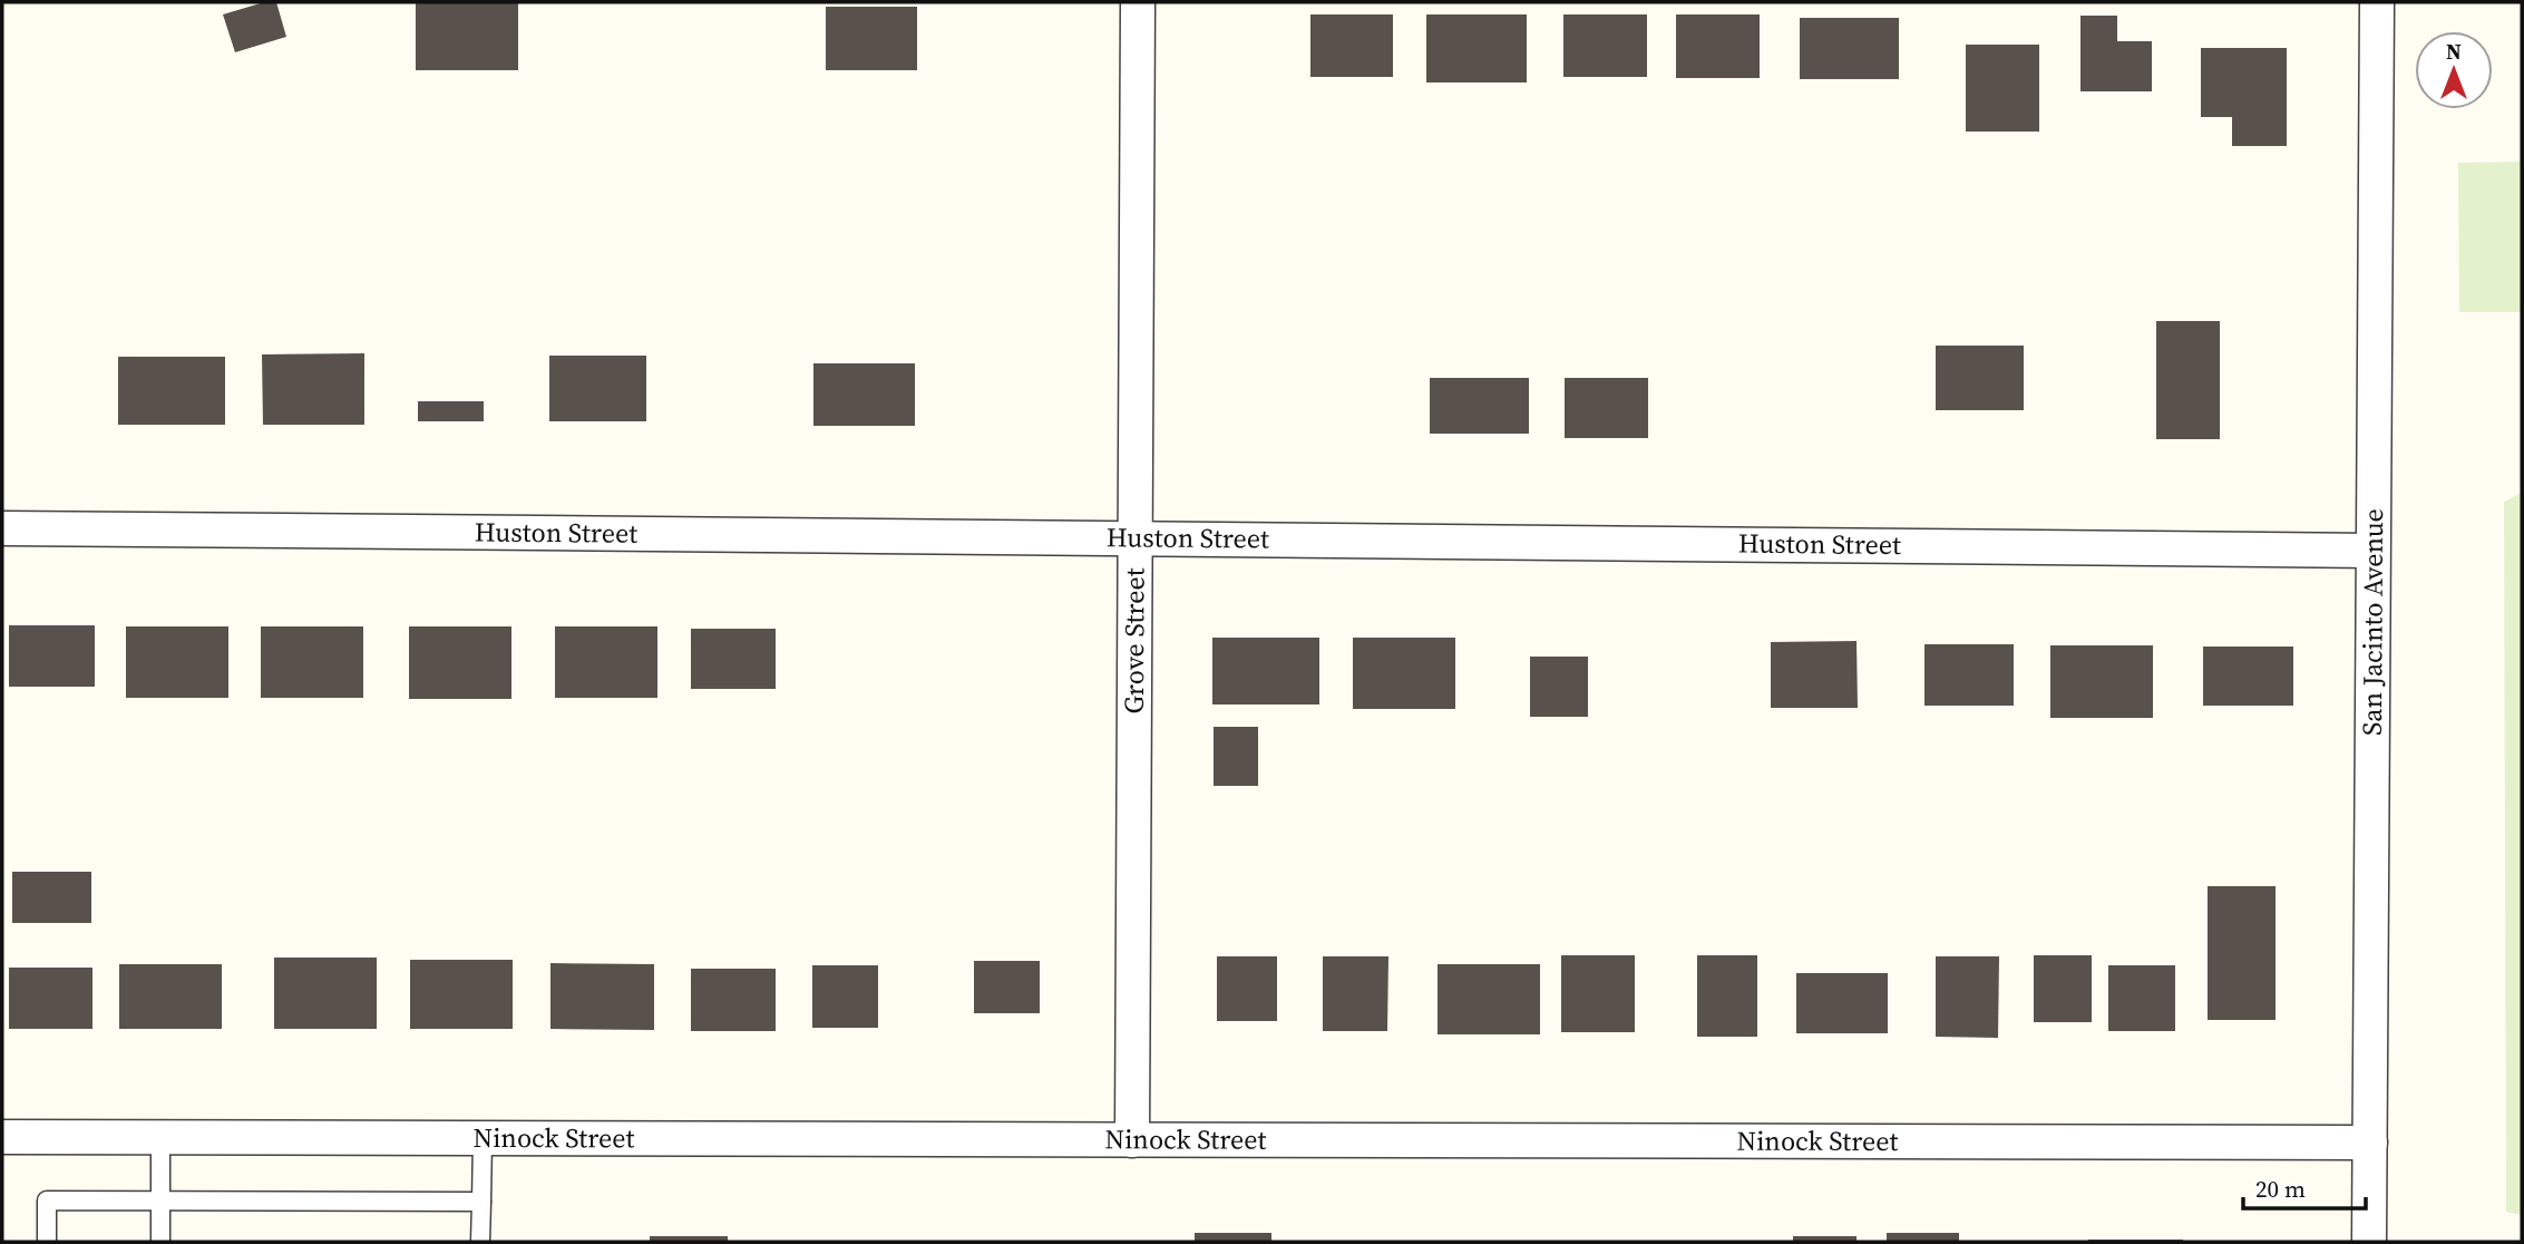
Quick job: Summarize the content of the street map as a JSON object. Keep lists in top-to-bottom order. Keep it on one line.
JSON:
{"streets":{"street":["Huston Street","San Jacinto Avenue","Grove Street","Ninock Street"]},"crossings":[["Huston Street","San Jacinto Avenue"],["Huston Street","Grove Street"],["San Jacinto Avenue","Ninock Street"],["Grove Street","Ninock Street"]],"scale_bar":"20 m","north":"top"}
